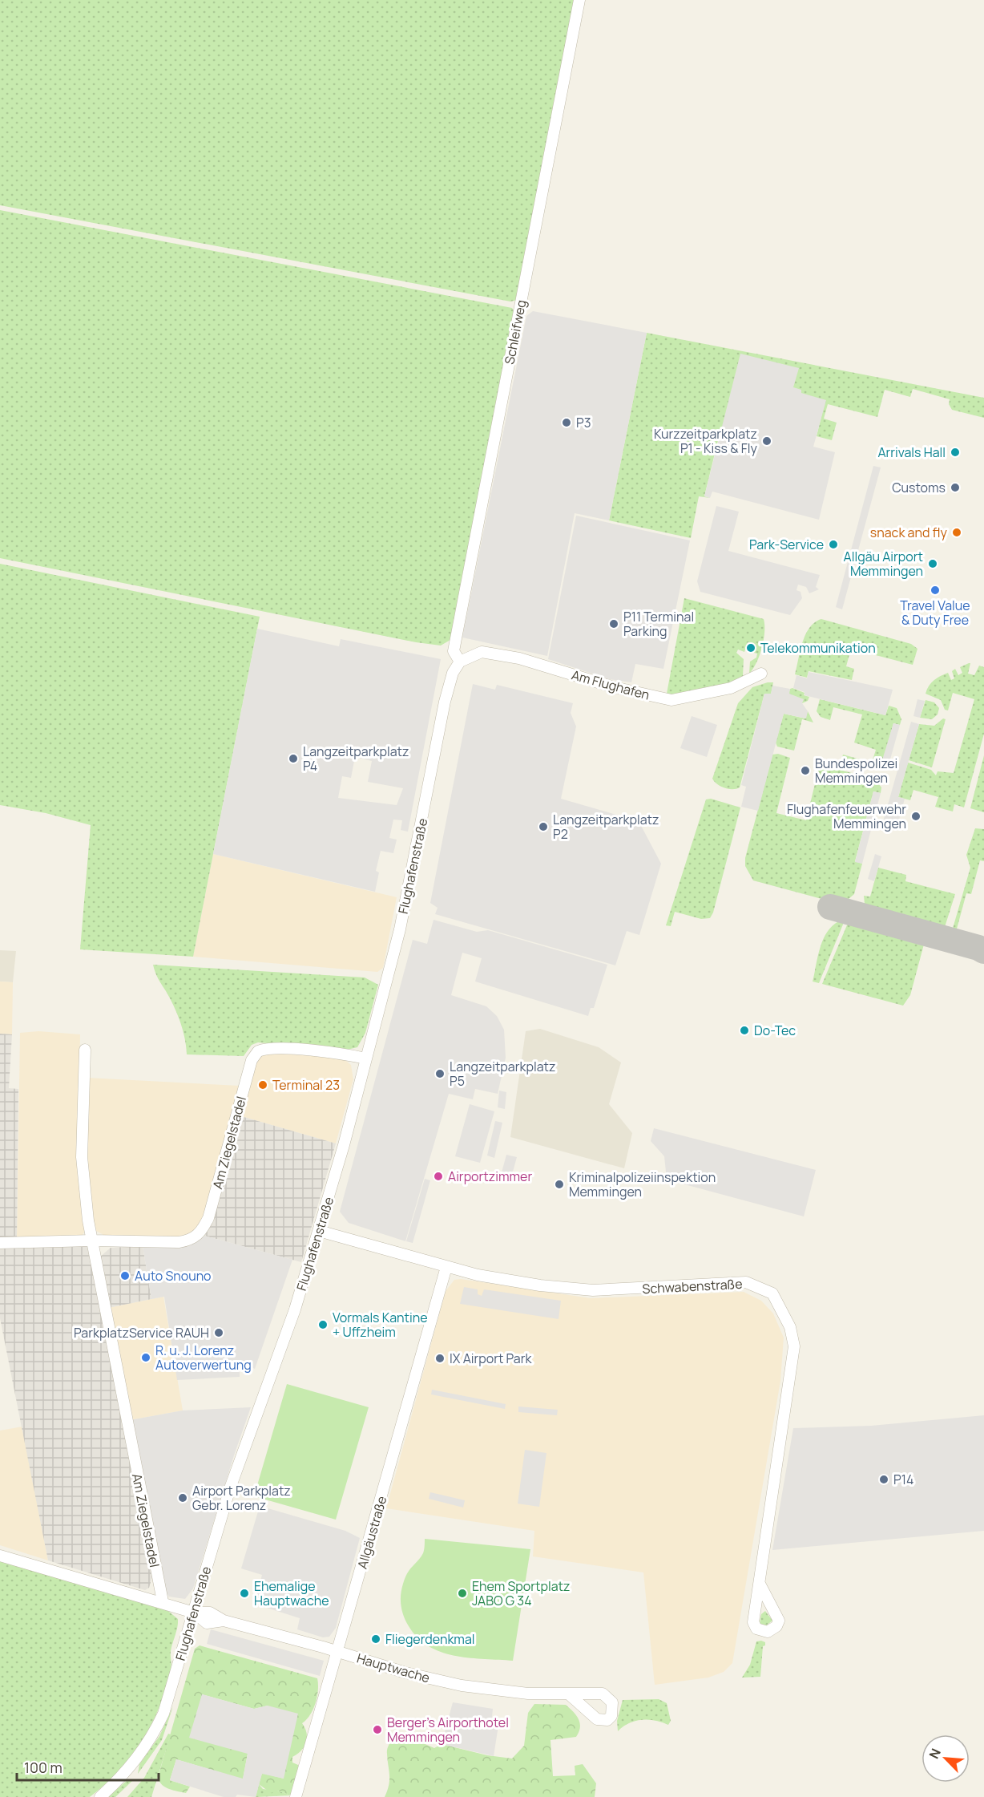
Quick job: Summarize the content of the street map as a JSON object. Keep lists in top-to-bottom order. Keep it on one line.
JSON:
{"streets":{"street":["Schleifweg","Am Flughafen","Flughafenstraße","Am Ziegelstadel","Schwabenstraße","Allgäustraße","Hauptwache"]},"crossings":[["Schleifweg","Am Flughafen"],["Schleifweg","Flughafenstraße"],["Am Flughafen","Flughafenstraße"],["Flughafenstraße","Am Ziegelstadel"],["Flughafenstraße","Schwabenstraße"],["Flughafenstraße","Hauptwache"],["Am Ziegelstadel","Hauptwache"],["Schwabenstraße","Allgäustraße"],["Allgäustraße","Hauptwache"]],"places":["P3","Kurzzeitparkplatz P1 - Kiss & Fly","Arrivals Hall","Customs","snack and fly","Park-Service","Allgäu Airport Memmingen","Travel Value & Duty Free","P11 Terminal Parking","Telekommunikation","Langzeitparkplatz P4","Bundespolizei Memmingen","Flughafenfeuerwehr Memmingen","Langzeitparkplatz P2","Do-Tec","Langzeitparkplatz P5","Terminal 23","Airportzimmer","Kriminalpolizeiinspektion Memmingen","Auto Snouno","Vormals Kantine + Uffzheim","ParkplatzService RAUH","R. u. J. Lorenz Autoverwertung","IX Airport Park","P14","Airport Parkplatz Gebr. Lorenz","Ehemalige Hauptwache","Ehem Sportplatz JABO G 34","Fliegerdenkmal","Berger’s Airporthotel Memmingen"],"scale_bar":"100 m","north":"top left"}
